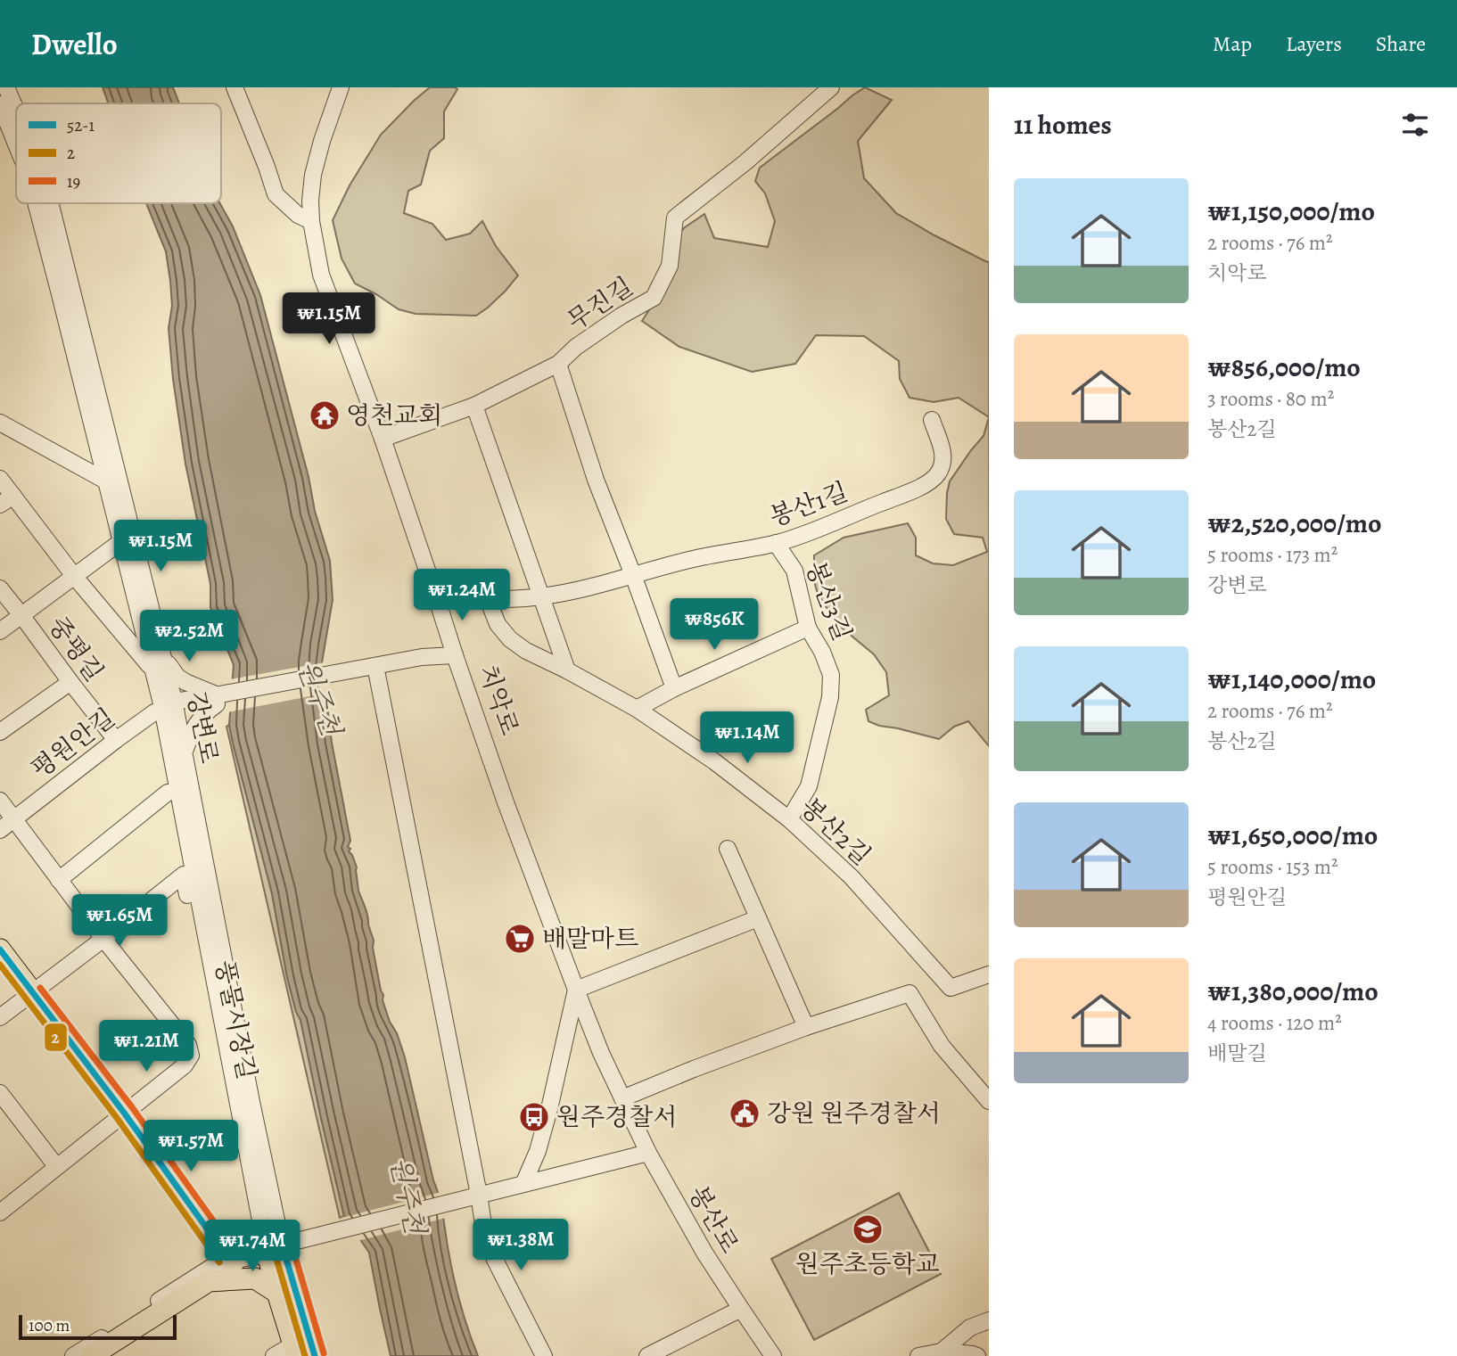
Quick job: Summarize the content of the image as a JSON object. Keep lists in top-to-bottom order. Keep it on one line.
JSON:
{"streets":{"street":["무진길","봉산1길","봉산3길","중평길","치악로","강변로","평원안길","봉산2길","풍물시장길","봉산로"]},"crossings":[["무진길","치악로"],["봉산1길","봉산3길"],["봉산1길","치악로"],["봉산1길","봉산2길"],["봉산3길","봉산2길"],["중평길","강변로"],["중평길","평원안길"],["치악로","봉산로"],["강변로","평원안길"],["강변로","풍물시장길"]],"water":["원주천"],"places":{"temple":["영천교회"],"supermarket":["배말마트"],"public building":["강원 원주경찰서"],"bus stop":["원주경찰서"],"school or university":["원주초등학교"]},"lines":["transit line 52-1","transit line 2","transit line 19"],"legend":["52-1","2","19"],"scale_bar":"100 m","page":{"header":"Dwello","nav":["Map","Layers","Share"],"heading":"11 homes","list":[{"name":"₩1,150,000/mo","note":"2 rooms · 76 m² · 치악로"},{"name":"₩856,000/mo","note":"3 rooms · 80 m² · 봉산2길"},{"name":"₩2,520,000/mo","note":"5 rooms · 173 m² · 강변로"},{"name":"₩1,140,000/mo","note":"2 rooms · 76 m² · 봉산2길"},{"name":"₩1,650,000/mo","note":"5 rooms · 153 m² · 평원안길"},{"name":"₩1,380,000/mo","note":"4 rooms · 120 m² · 배말길"}],"price":["₩1.15M","₩1.15M","₩1.24M","₩856K","₩2.52M","₩1.14M","₩1.65M","₩1.21M","₩1.57M","₩1.38M","₩1.74M"],"scale":"100 m"}}
